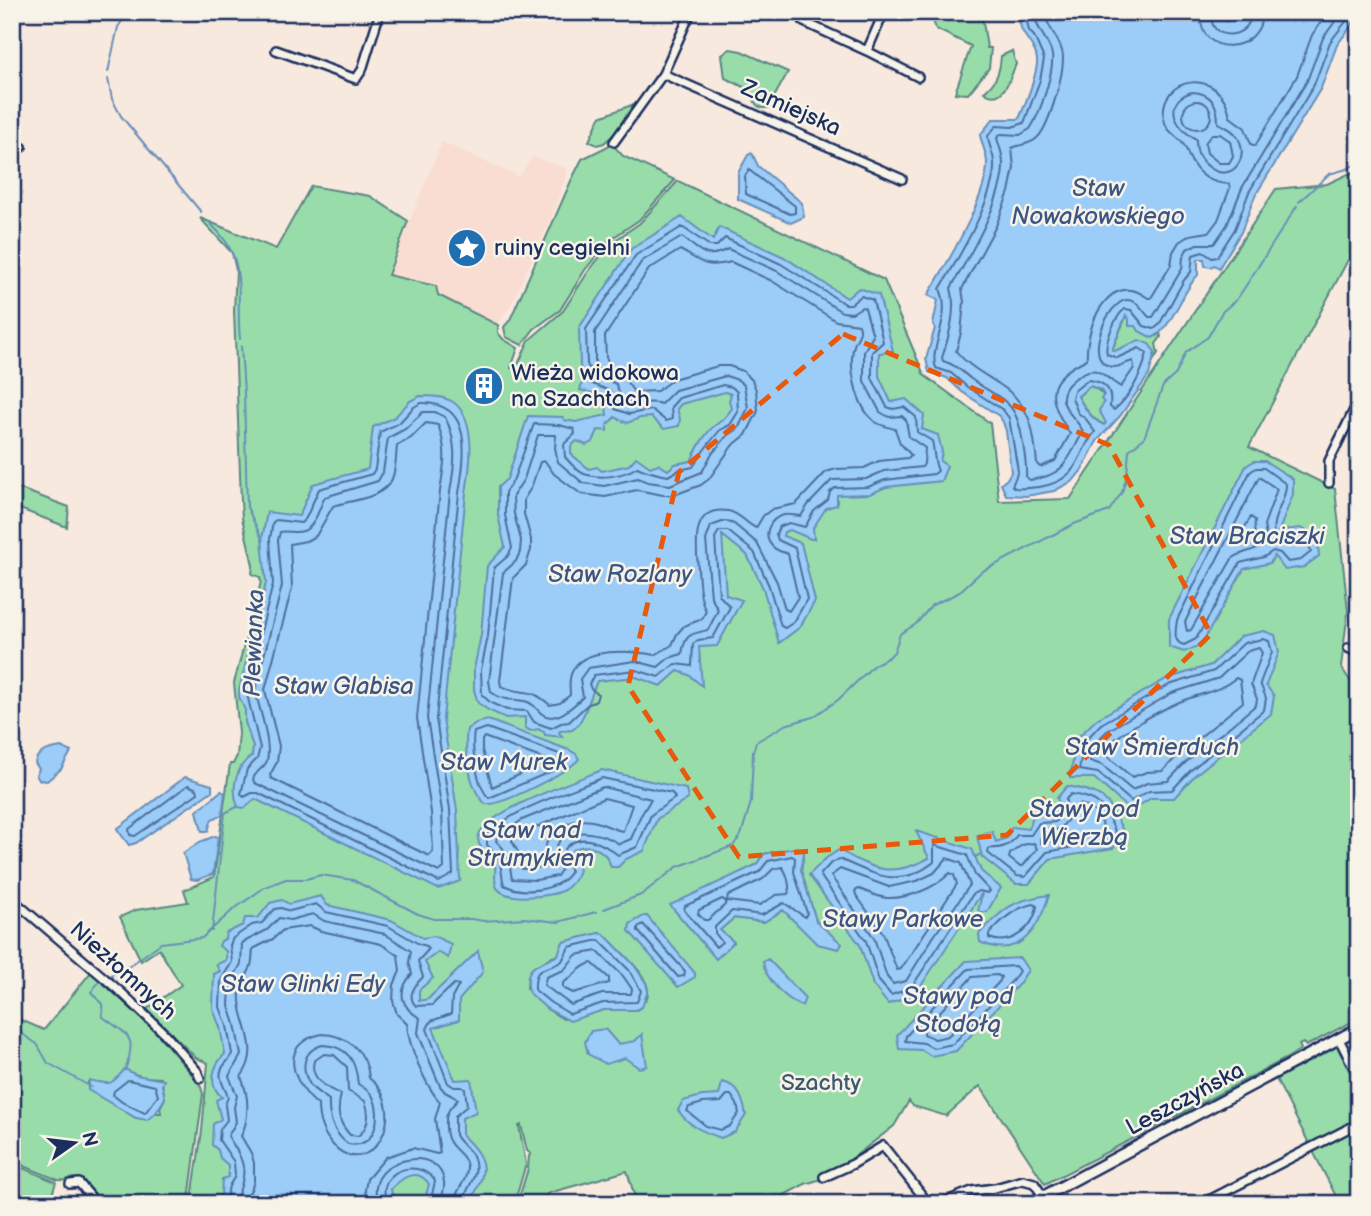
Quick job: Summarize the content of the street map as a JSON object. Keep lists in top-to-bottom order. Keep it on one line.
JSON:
{"streets":{"street":["Zamiejska","Niezłomnych","Leszczyńska"]},"water":["Staw Nowakowskiego","Staw Braciszki","Staw Rozlany","Plewianka","Staw Glabisa","Staw Śmierduch","Staw Murek","Stawy pod Wierzbą","Staw nad Strumykiem","Stawy Parkowe","Staw Glinki Edy","Stawy pod Stodołą"],"parks":["Szachty"],"places":{"place":["ruiny cegielni"],"building":["Wieża widokowa na Szachtach"]},"north":"right"}
